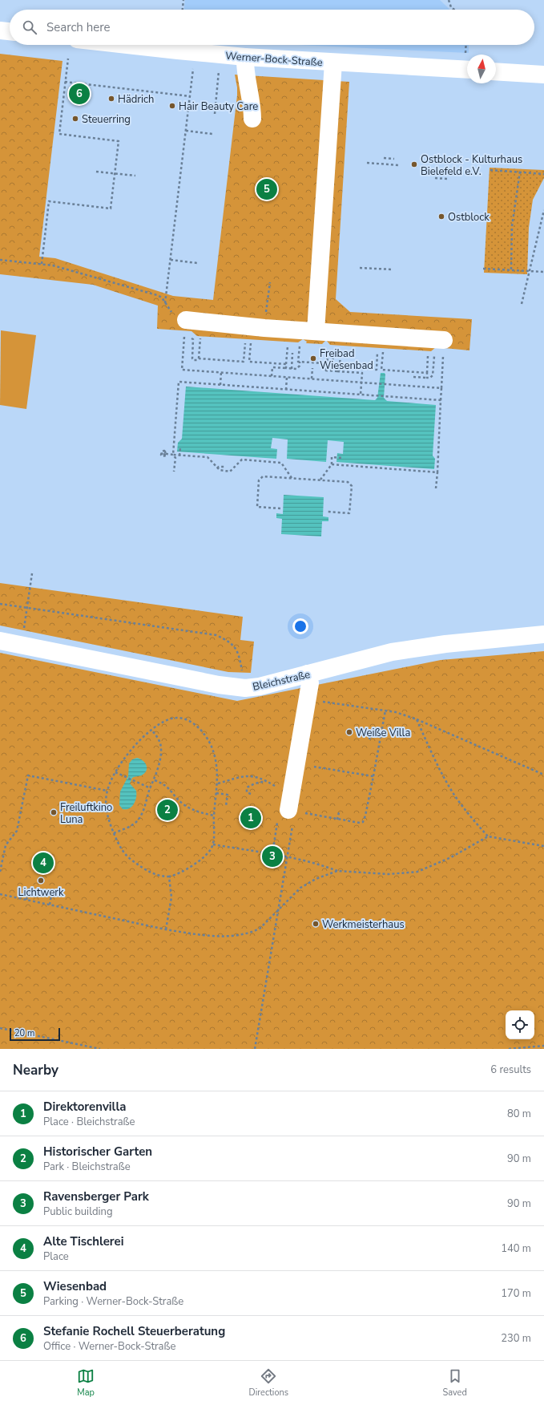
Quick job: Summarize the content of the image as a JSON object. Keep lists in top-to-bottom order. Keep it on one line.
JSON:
{"streets":{"street":["Werner-Bock-Straße","Bleichstraße"]},"places":["Hädrich","Hair Beauty Care","Steuerring","Ostblock - Kulturhaus Bielefeld e.V.","Ostblock","Freibad Wiesenbad","Weiße Villa","Freiluftkino Luna","Lichtwerk","Werkmeisterhaus"],"scale_bar":"20 m","north":"top","page":{"search":"Search here","pins":["6","5","2","1","3","4"],"scale":"20 m","heading":["Nearby","6 results"],"list":[{"mark":"1","name":"Direktorenvilla","note":"Place · Bleichstraße","value":"80 m"},{"mark":"2","name":"Historischer Garten","note":"Park · Bleichstraße","value":"90 m"},{"mark":"3","name":"Ravensberger Park","note":"Public building","value":"90 m"},{"mark":"4","name":"Alte Tischlerei","note":"Place","value":"140 m"},{"mark":"5","name":"Wiesenbad","note":"Parking · Werner-Bock-Straße","value":"170 m"},{"mark":"6","name":"Stefanie Rochell Steuerberatung","note":"Office · Werner-Bock-Straße","value":"230 m"}],"nav":["Map","Directions","Saved"]}}
